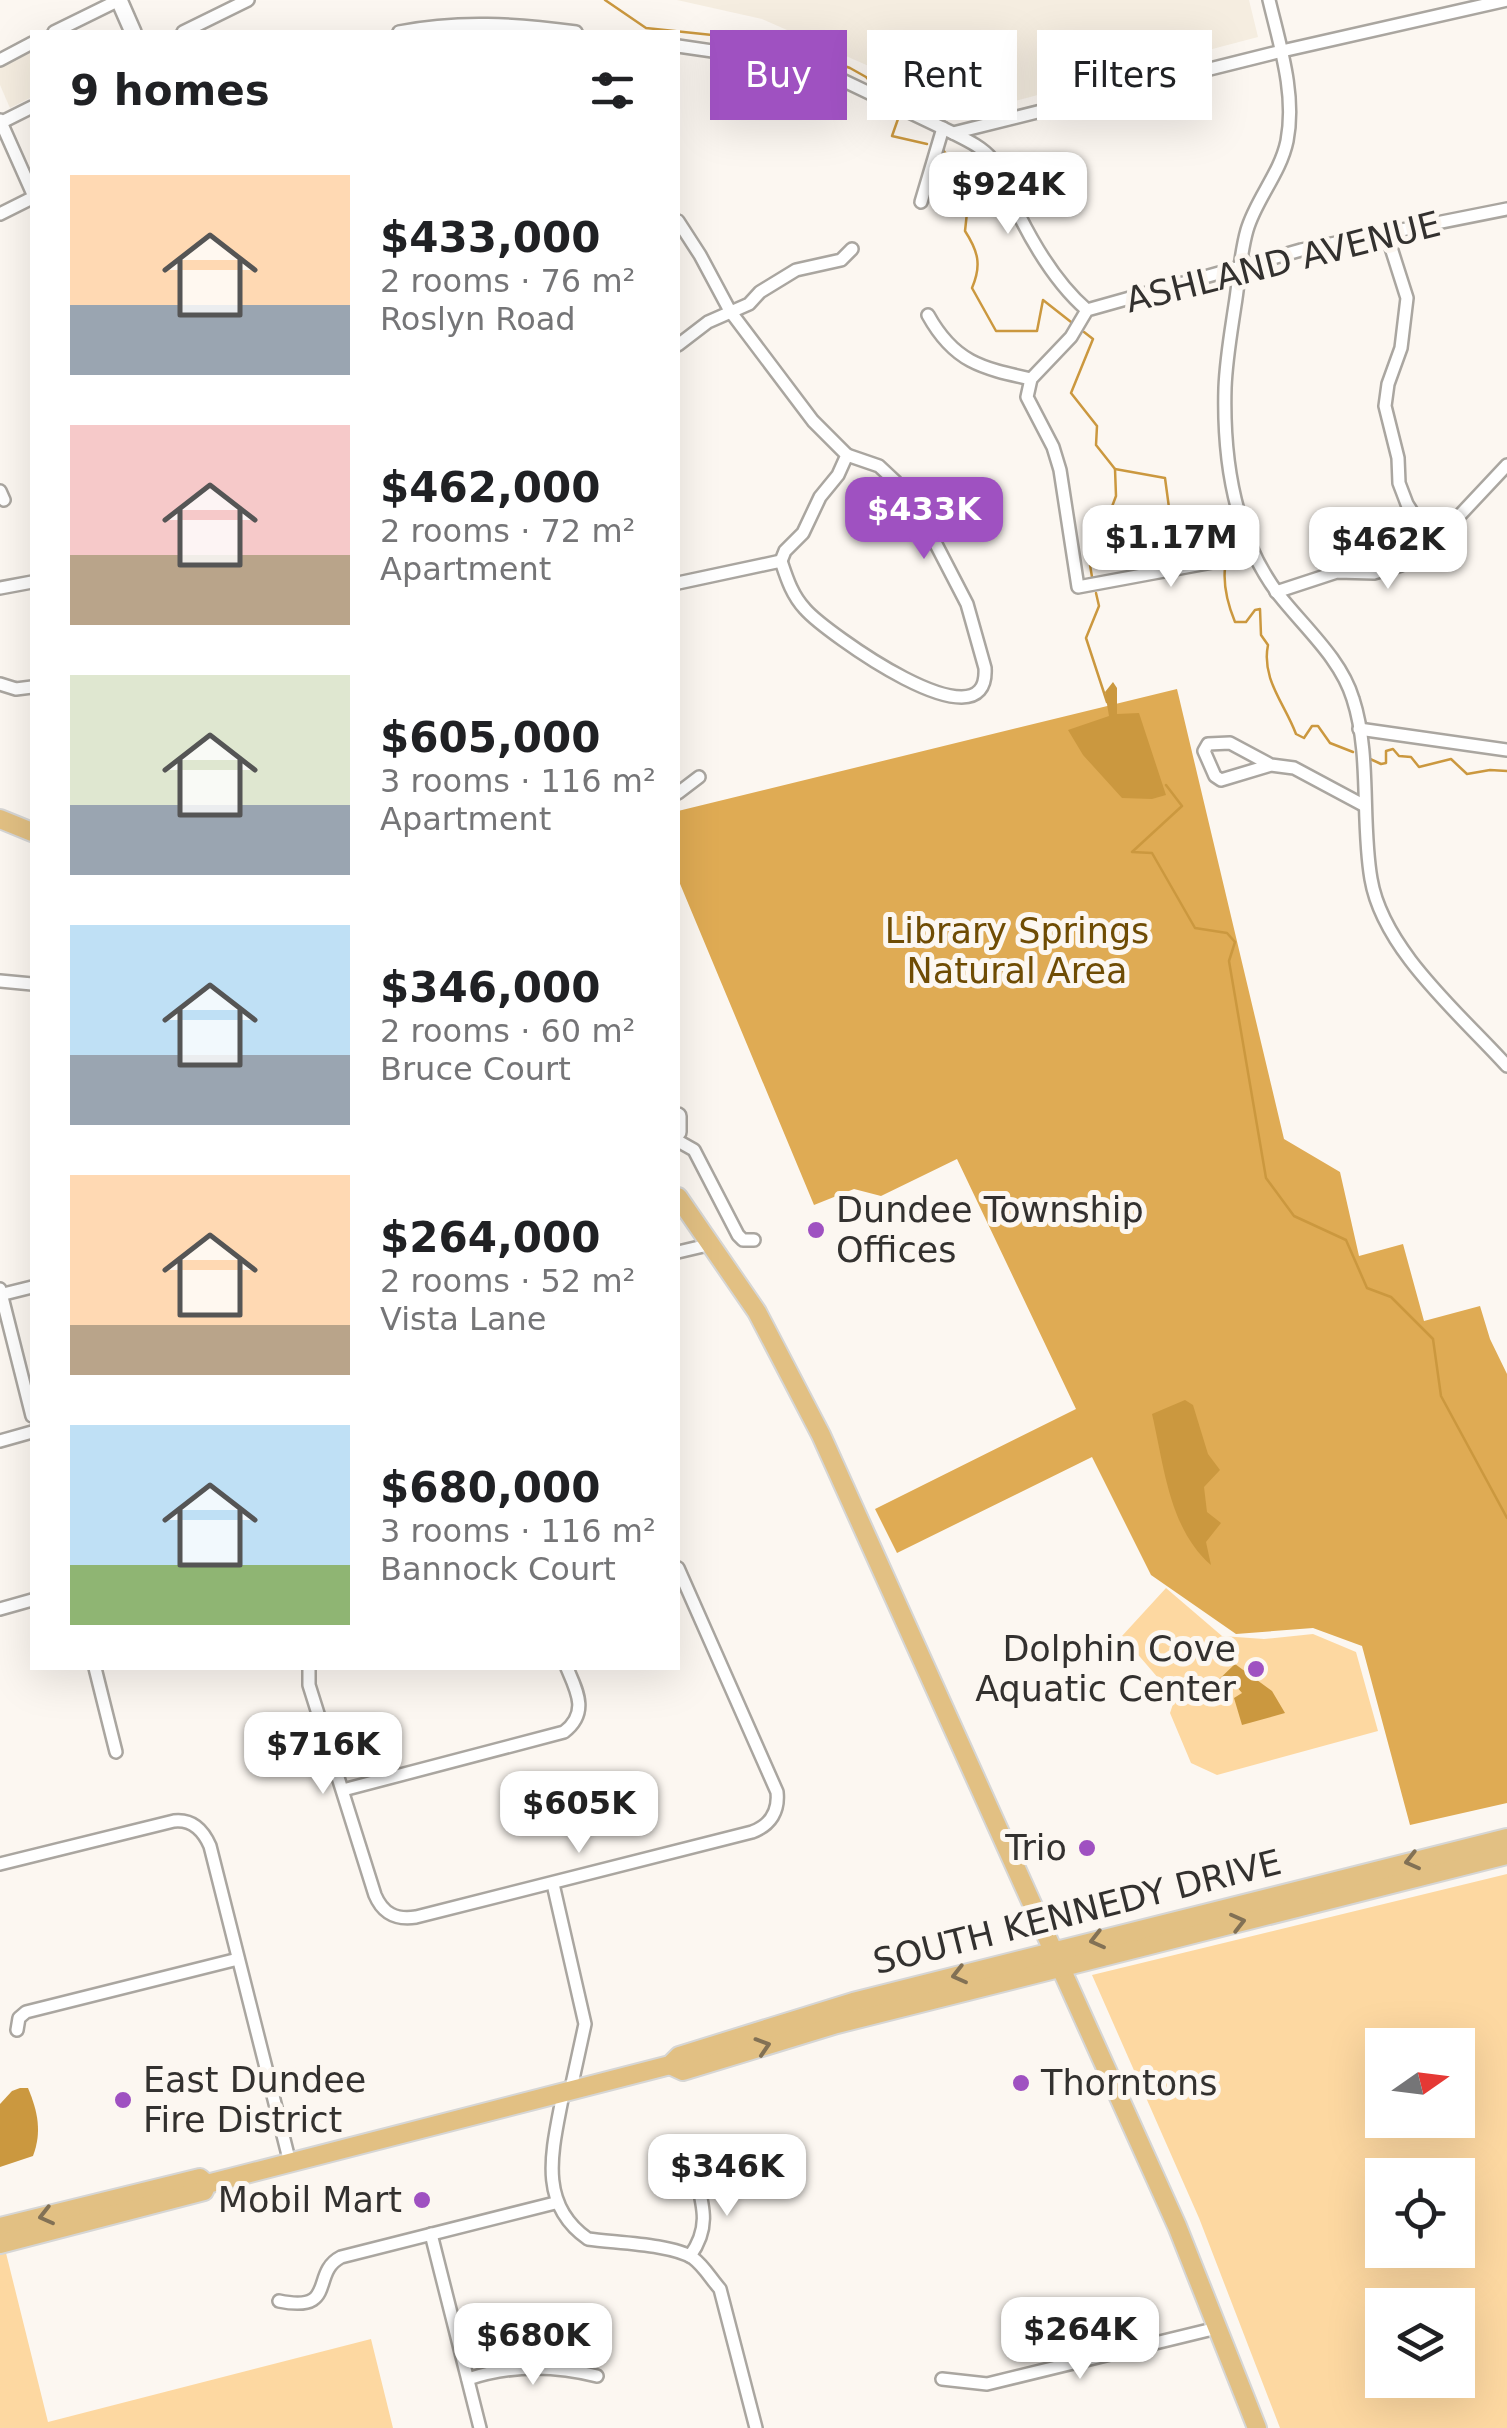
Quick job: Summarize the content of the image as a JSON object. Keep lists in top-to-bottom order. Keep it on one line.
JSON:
{"streets":{"main road":["SOUTH KENNEDY DRIVE"],"street":["ASHLAND AVENUE"]},"parks":["Library Springs Natural Area"],"places":["Dundee Township Offices","Dolphin Cove Aquatic Center","Trio","Thorntons","East Dundee Fire District","Mobil Mart"],"north":"right","page":{"chip":["Buy","Rent","Filters"],"heading":"9 homes","list":[{"name":"$433,000","note":"2 rooms · 76 m² · Roslyn Road"},{"name":"$462,000","note":"2 rooms · 72 m² · Apartment"},{"name":"$605,000","note":"3 rooms · 116 m² · Apartment"},{"name":"$346,000","note":"2 rooms · 60 m² · Bruce Court"},{"name":"$264,000","note":"2 rooms · 52 m² · Vista Lane"},{"name":"$680,000","note":"3 rooms · 116 m² · Bannock Court"}],"price":["$924K","$433K","$1.17M","$462K","$716K","$605K","$346K","$264K","$680K"]}}
